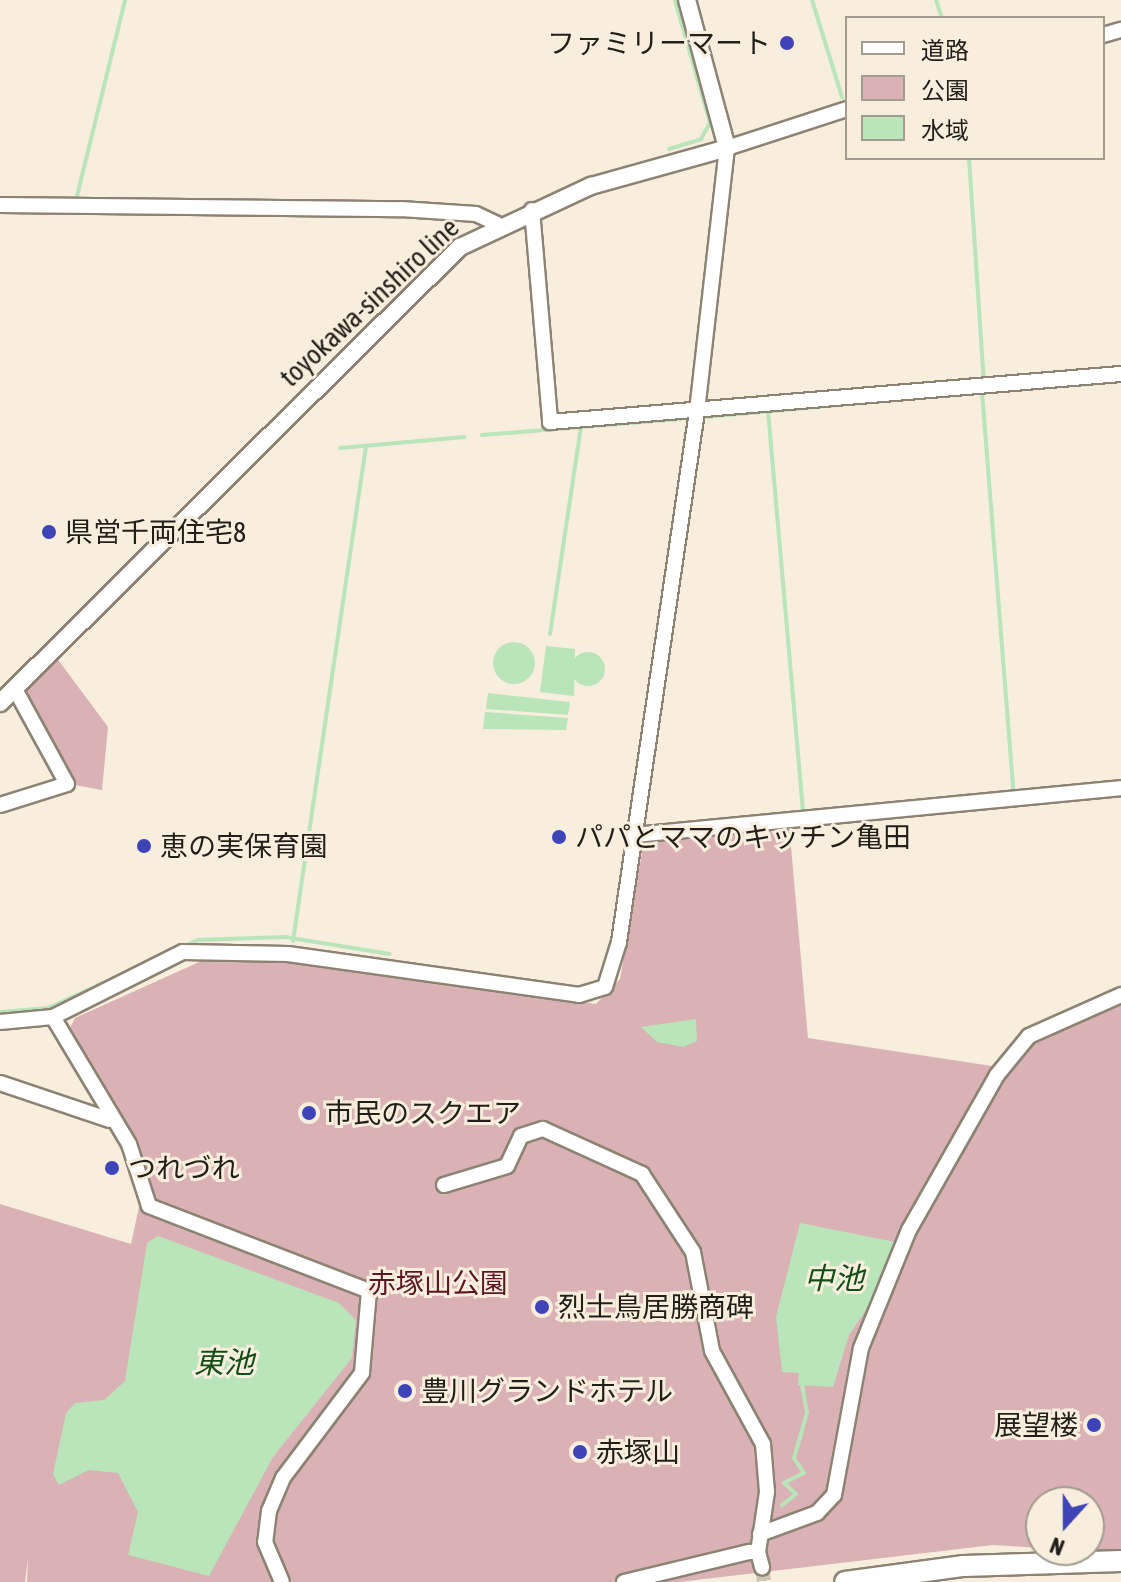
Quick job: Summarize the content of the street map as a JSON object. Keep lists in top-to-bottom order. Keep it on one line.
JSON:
{"streets":{"main road":["toyokawa-sinshiro line"]},"water":["中池","東池"],"parks":["赤塚山公園"],"places":["ファミリーマート","県営千両住宅8","パパとママのキッチン亀田","恵の実保育園","市民のスクエア","つれづれ","烈士鳥居勝商碑","豊川グランドホテル","展望楼","赤塚山"],"legend":["道路","公園","水域"],"north":"bottom"}
